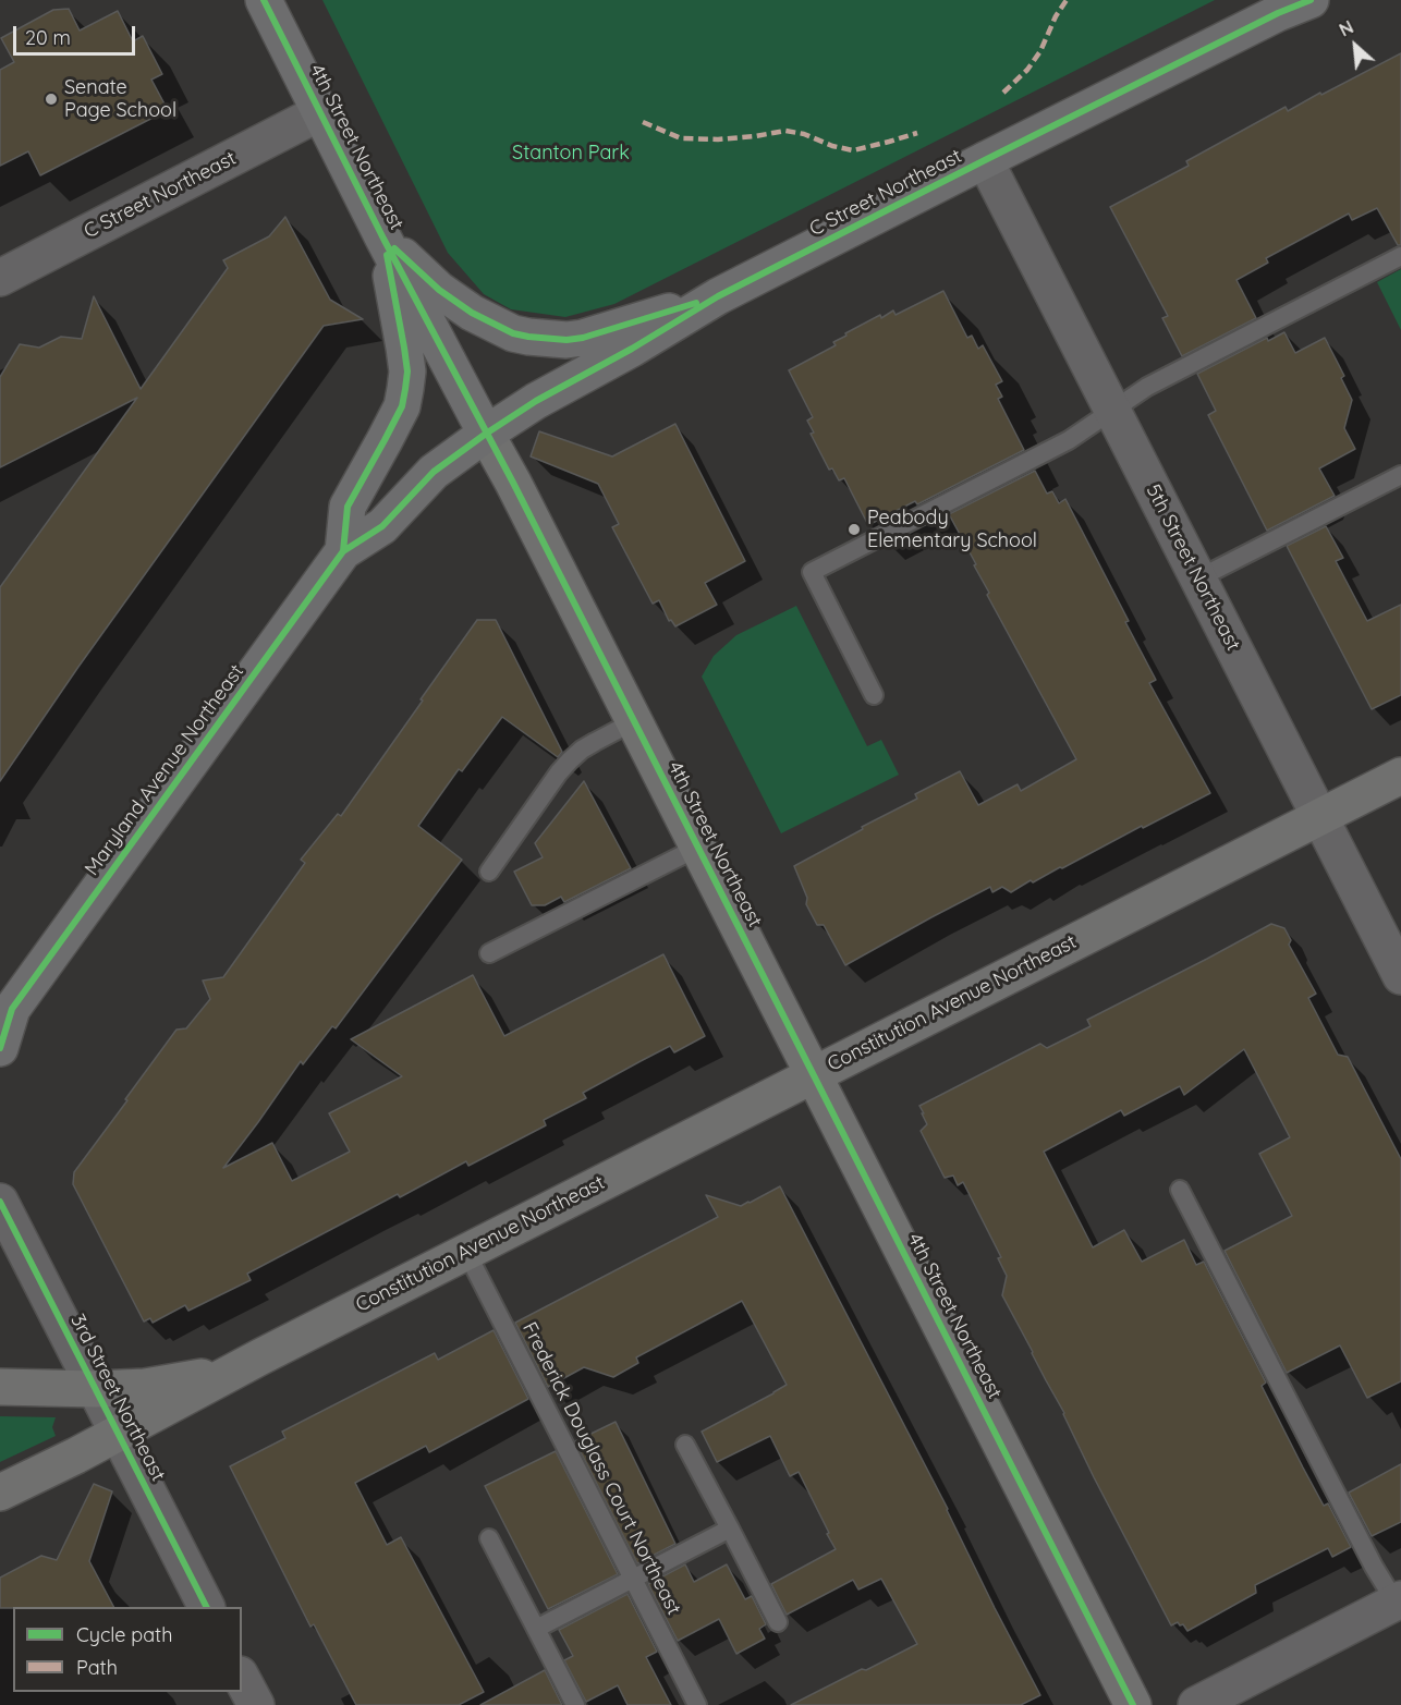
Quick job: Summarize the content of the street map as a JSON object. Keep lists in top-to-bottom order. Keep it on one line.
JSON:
{"streets":{"main road":["4th Street Northeast","C Street Northeast","Maryland Avenue Northeast","Constitution Avenue Northeast"],"street":["5th Street Northeast","3rd Street Northeast"],"lane":["Frederick Douglass Court Northeast"]},"crossings":[["4th Street Northeast","C Street Northeast"],["4th Street Northeast","Maryland Avenue Northeast"],["4th Street Northeast","Constitution Avenue Northeast"],["C Street Northeast","5th Street Northeast"],["C Street Northeast","Maryland Avenue Northeast"],["5th Street Northeast","Constitution Avenue Northeast"],["Constitution Avenue Northeast","3rd Street Northeast"],["Constitution Avenue Northeast","Frederick Douglass Court Northeast"]],"parks":["Stanton Park"],"places":["Senate Page School","Peabody Elementary School"],"legend":["Cycle path","Path"],"scale_bar":"20 m","north":"top left"}
